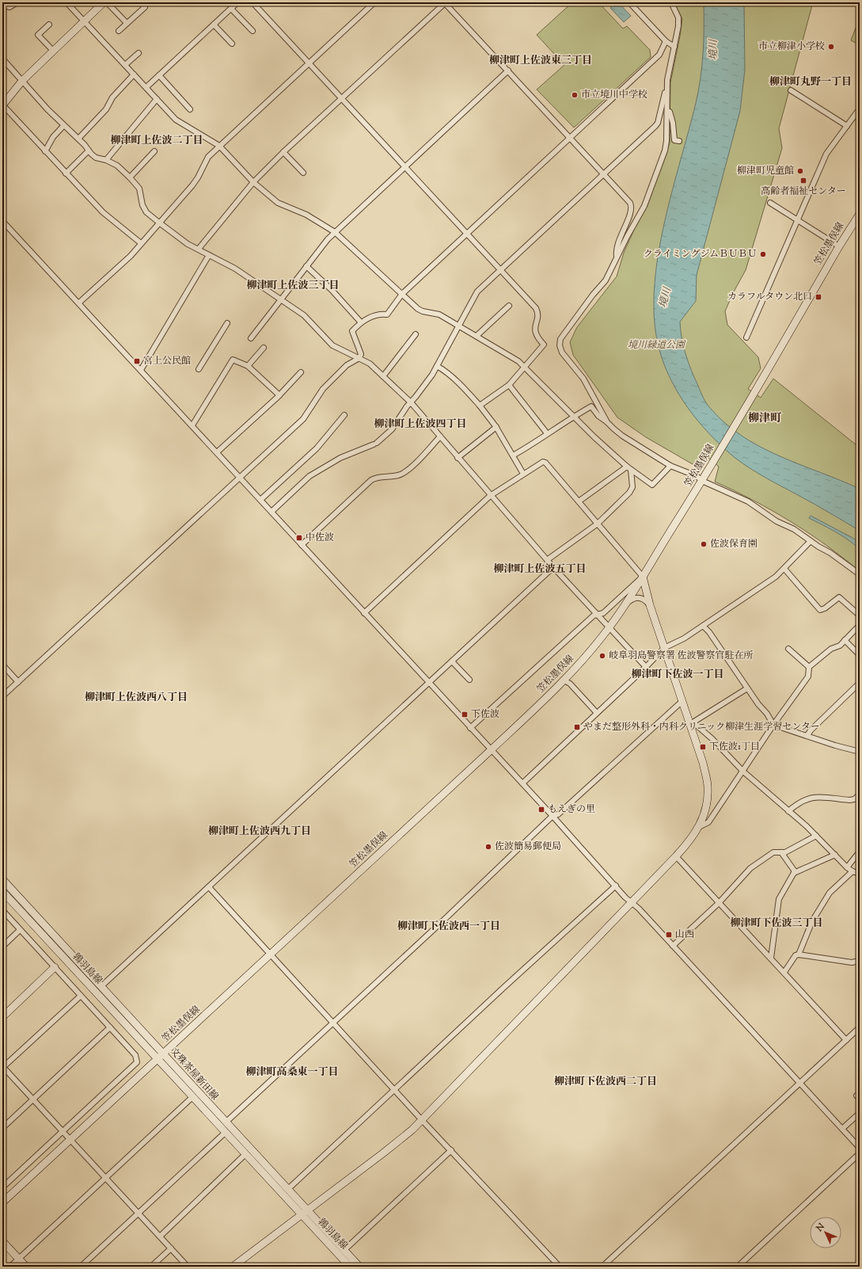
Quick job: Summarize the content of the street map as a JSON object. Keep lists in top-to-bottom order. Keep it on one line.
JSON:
{"streets":{"main road":["笠松墨俣線","鶉羽島線","文殊茶屋新田線"]},"crossings":[["笠松墨俣線","鶉羽島線"],["笠松墨俣線","文殊茶屋新田線"]],"districts":["柳津町上佐波東三丁目","柳津町丸野一丁目","柳津町上佐波二丁目","柳津町上佐波三丁目","柳津町","柳津町上佐波四丁目","柳津町上佐波五丁目","柳津町下佐波一丁目","柳津町上佐波西八丁目","柳津町上佐波西九丁目","柳津町下佐波三丁目","柳津町下佐波西一丁目","柳津町高桑東一丁目","柳津町下佐波西二丁目"],"water":["境川"],"parks":["境川緑道公園"],"places":{"other":["市立柳津小学校","市立境川中学校","柳津町児童館","クライミングジムＢＵＢＵ","佐波保育園","岐阜羽島警察署 佐波警察官駐在所","佐波簡易郵便局"],"transit":["高齢者福祉センター","カラフルタウン北口","宮上公民館","中佐波","下佐波","やまだ整形外科・内科クリニック柳津生涯学習センター","下佐波1丁目","もえぎの里","山西"]},"north":"top left"}
